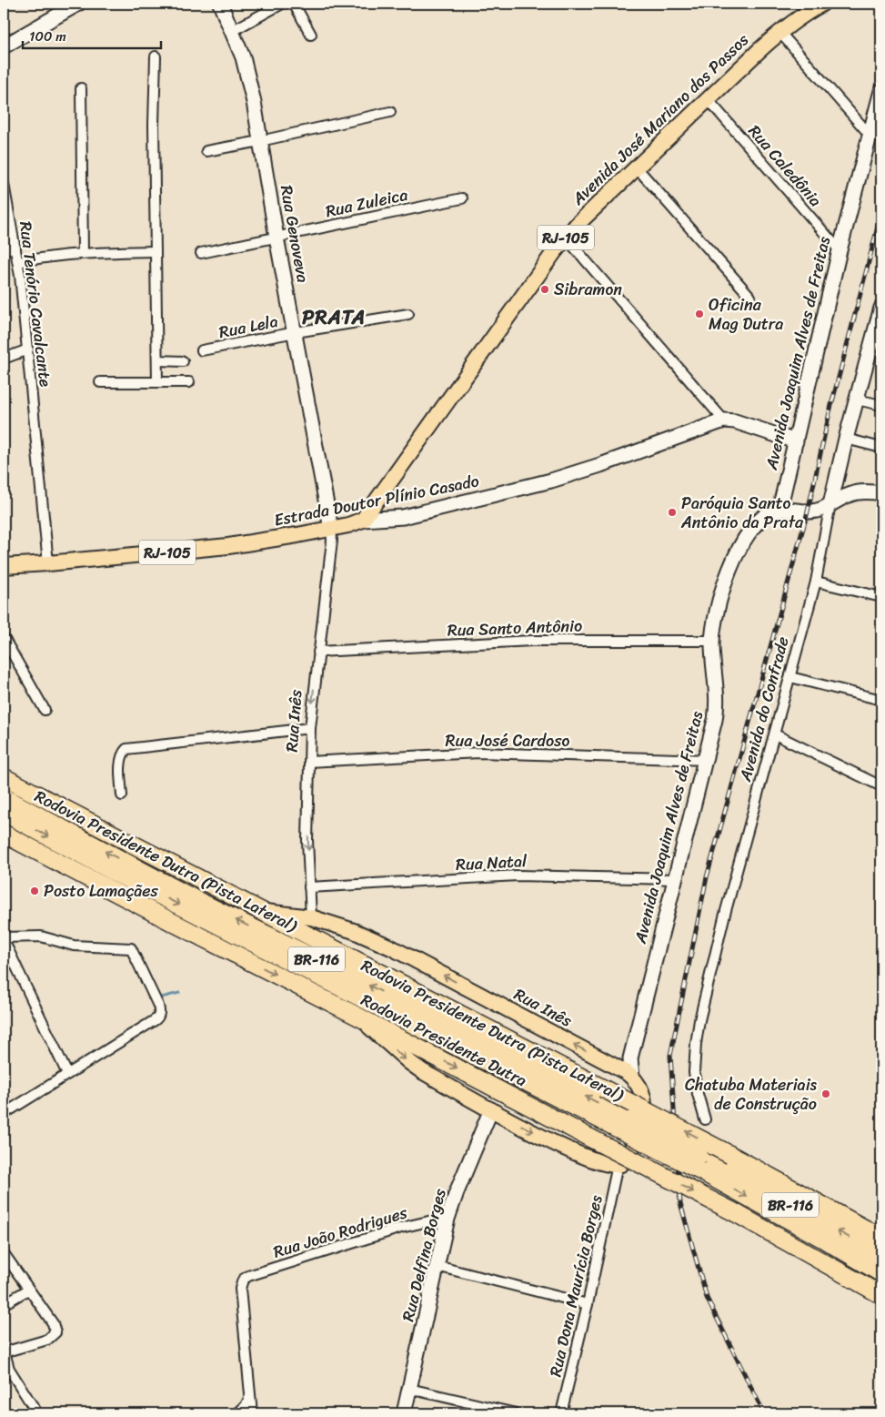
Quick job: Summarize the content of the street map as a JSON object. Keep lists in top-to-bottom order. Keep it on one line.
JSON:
{"streets":{"highway":["Rodovia Presidente Dutra (Pista Lateral)","BR-116","Rodovia Presidente Dutra"],"main road":["Avenida José Mariano dos Passos","RJ-105","Avenida Joaquim Alves de Freitas","Estrada Doutor Plínio Casado","Rua Inês"],"street":["Rua Caledônia","Rua Zuleica","Rua Genoveva","Rua Tenório Cavalcante","Rua Lela","Rua Santo Antônio","Avenida do Confrade","Rua José Cardoso","Rua Natal","Rua João Rodrigues","Rua Delfina Borges","Rua Dona Maurícia Borges"]},"crossings":[["Avenida José Mariano dos Passos","Rua Caledônia"],["Avenida José Mariano dos Passos","Estrada Doutor Plínio Casado"],["Rua Caledônia","Avenida Joaquim Alves de Freitas"],["Rua Zuleica","Rua Genoveva"],["Rua Genoveva","Rua Lela"],["Rua Genoveva","Estrada Doutor Plínio Casado"],["Rua Genoveva","Rua Inês"],["Rua Tenório Cavalcante","Estrada Doutor Plínio Casado"],["Avenida Joaquim Alves de Freitas","Rua Santo Antônio"],["Avenida Joaquim Alves de Freitas","Rua Inês"],["Avenida Joaquim Alves de Freitas","Rua José Cardoso"],["Avenida Joaquim Alves de Freitas","Rua Natal"],["Avenida Joaquim Alves de Freitas","Rua Dona Maurícia Borges"],["Estrada Doutor Plínio Casado","Rua Inês"],["Rua Santo Antônio","Rua Inês"],["Rua Inês","Rua José Cardoso"],["Rua Inês","Rodovia Presidente Dutra (Pista Lateral)"],["Rua Inês","Rua Natal"],["Rua João Rodrigues","Rua Delfina Borges"]],"districts":["PRATA"],"places":["Sibramon","Oficina Mag Dutra","Paróquia Santo Antônio da Prata","Posto Lamaçães","Chatuba Materiais de Construção"],"scale_bar":"100 m"}
